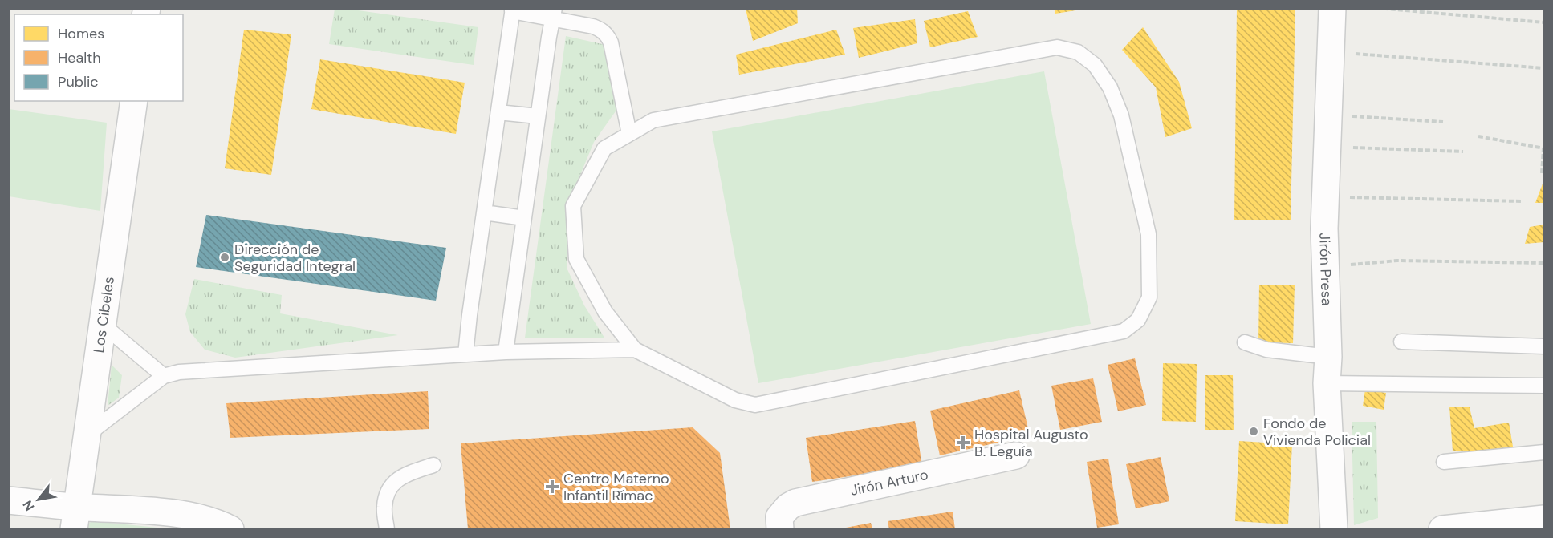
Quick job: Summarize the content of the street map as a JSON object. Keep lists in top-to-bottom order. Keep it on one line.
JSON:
{"streets":{"street":["Jirón Presa","Los Cibeles","Jirón Arturo"]},"places":{"other":["Dirección de Seguridad Integral","Fondo de Vivienda Policial"],"health":["Hospital Augusto B. Leguía","Centro Materno Infantil Rímac"]},"legend":["Homes","Health","Public"],"north":"bottom left"}
